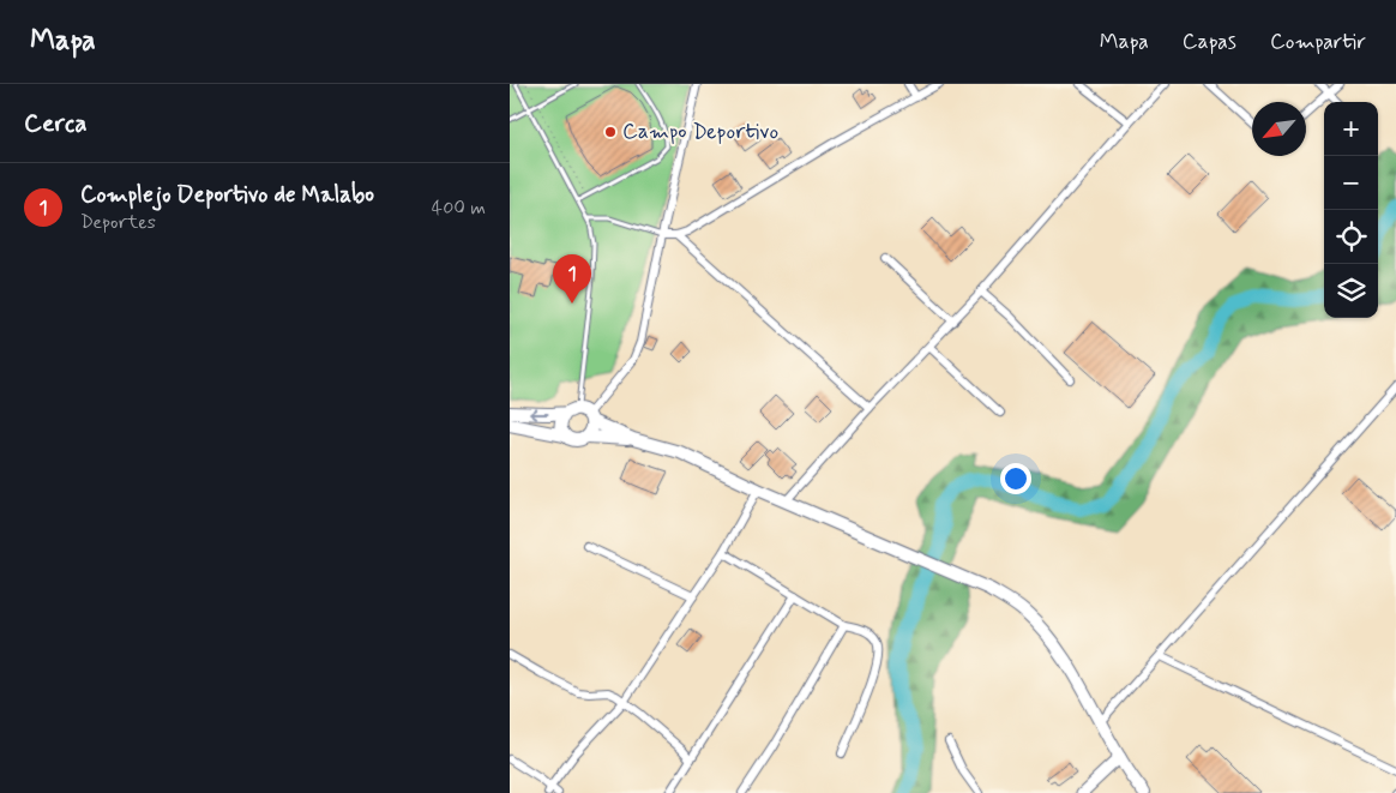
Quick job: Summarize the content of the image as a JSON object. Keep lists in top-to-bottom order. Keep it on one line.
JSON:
{"places":["Campo Deportivo"],"north":"bottom left","page":{"header":"Mapa","nav":["Mapa","Capas","Compartir"],"heading":"Cerca","map_buttons":["+","−"],"list":[{"mark":"1","name":"Complejo Deportivo de Malabo","note":"Deportes","value":"400 m"}],"pins":"1"}}
